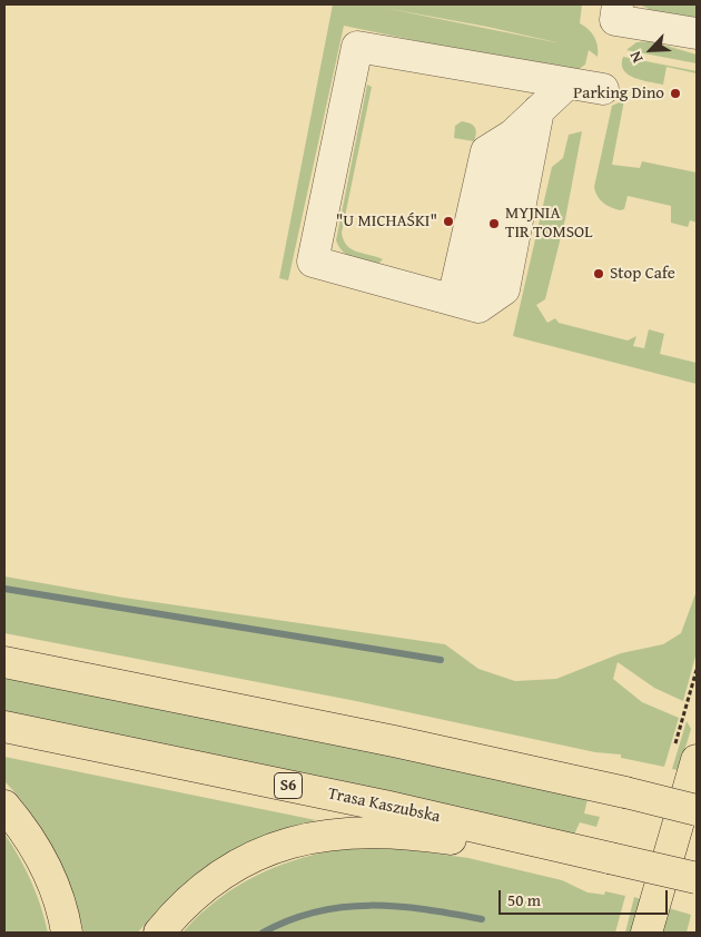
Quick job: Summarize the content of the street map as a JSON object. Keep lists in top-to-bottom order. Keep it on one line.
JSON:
{"streets":{"main road":["S6","Trasa Kaszubska"]},"places":["Parking Dino","\"U MICHAŚKI\"","MYJNIA TIR TOMSOL","Stop Cafe"],"scale_bar":"50 m","north":"bottom left"}
